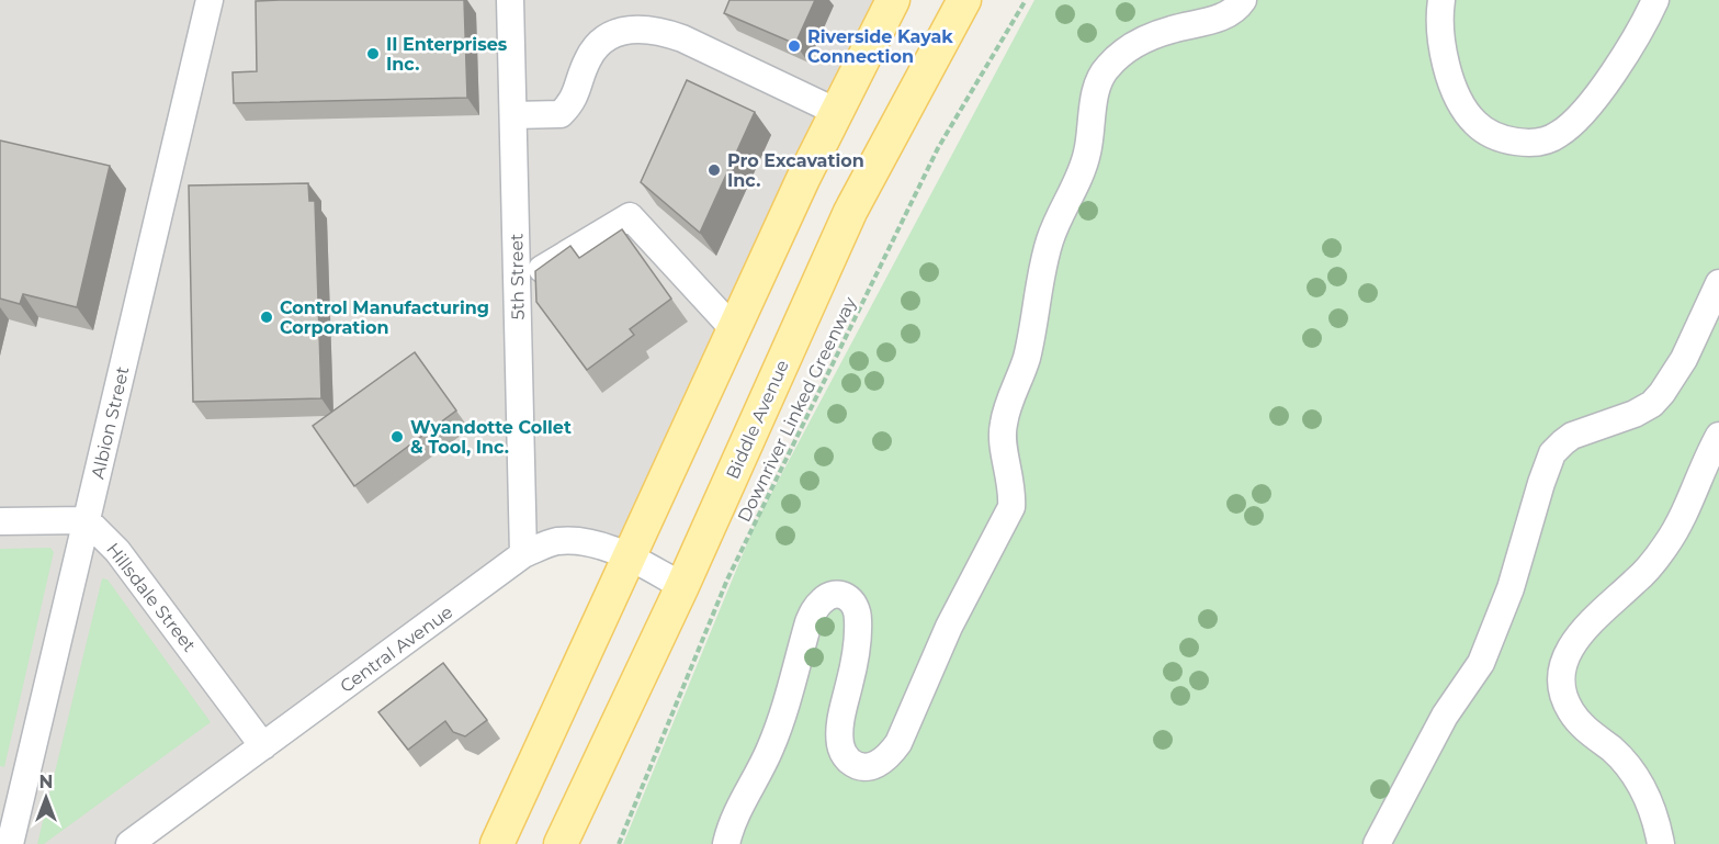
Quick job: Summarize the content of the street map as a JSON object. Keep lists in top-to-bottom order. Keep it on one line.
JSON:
{"streets":{"main road":["Biddle Avenue"],"street":["5th Street","Albion Street","Hillsdale Street","Central Avenue"],"path":["Downriver Linked Greenway"]},"crossings":[["5th Street","Central Avenue"],["Biddle Avenue","Central Avenue"],["Albion Street","Hillsdale Street"],["Hillsdale Street","Central Avenue"]],"places":["Riverside Kayak Connection","II Enterprises Inc.","Pro Excavation Inc.","Control Manufacturing Corporation","Wyandotte Collet & Tool, Inc."],"north":"top"}
